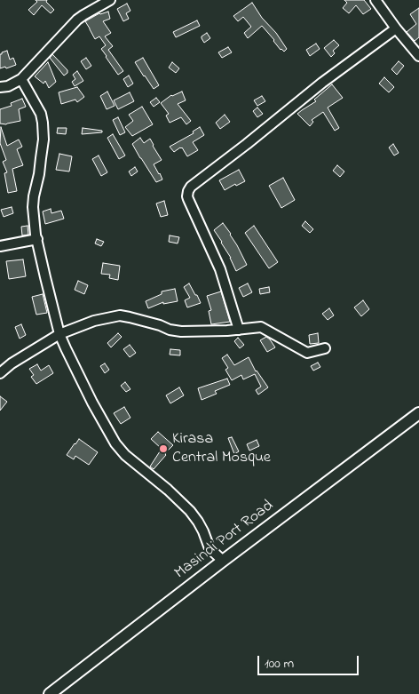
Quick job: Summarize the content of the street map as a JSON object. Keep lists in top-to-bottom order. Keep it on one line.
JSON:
{"streets":{"main road":["Masindi Port Road"]},"places":["Kirasa Central Mosque"],"scale_bar":"100 m"}
